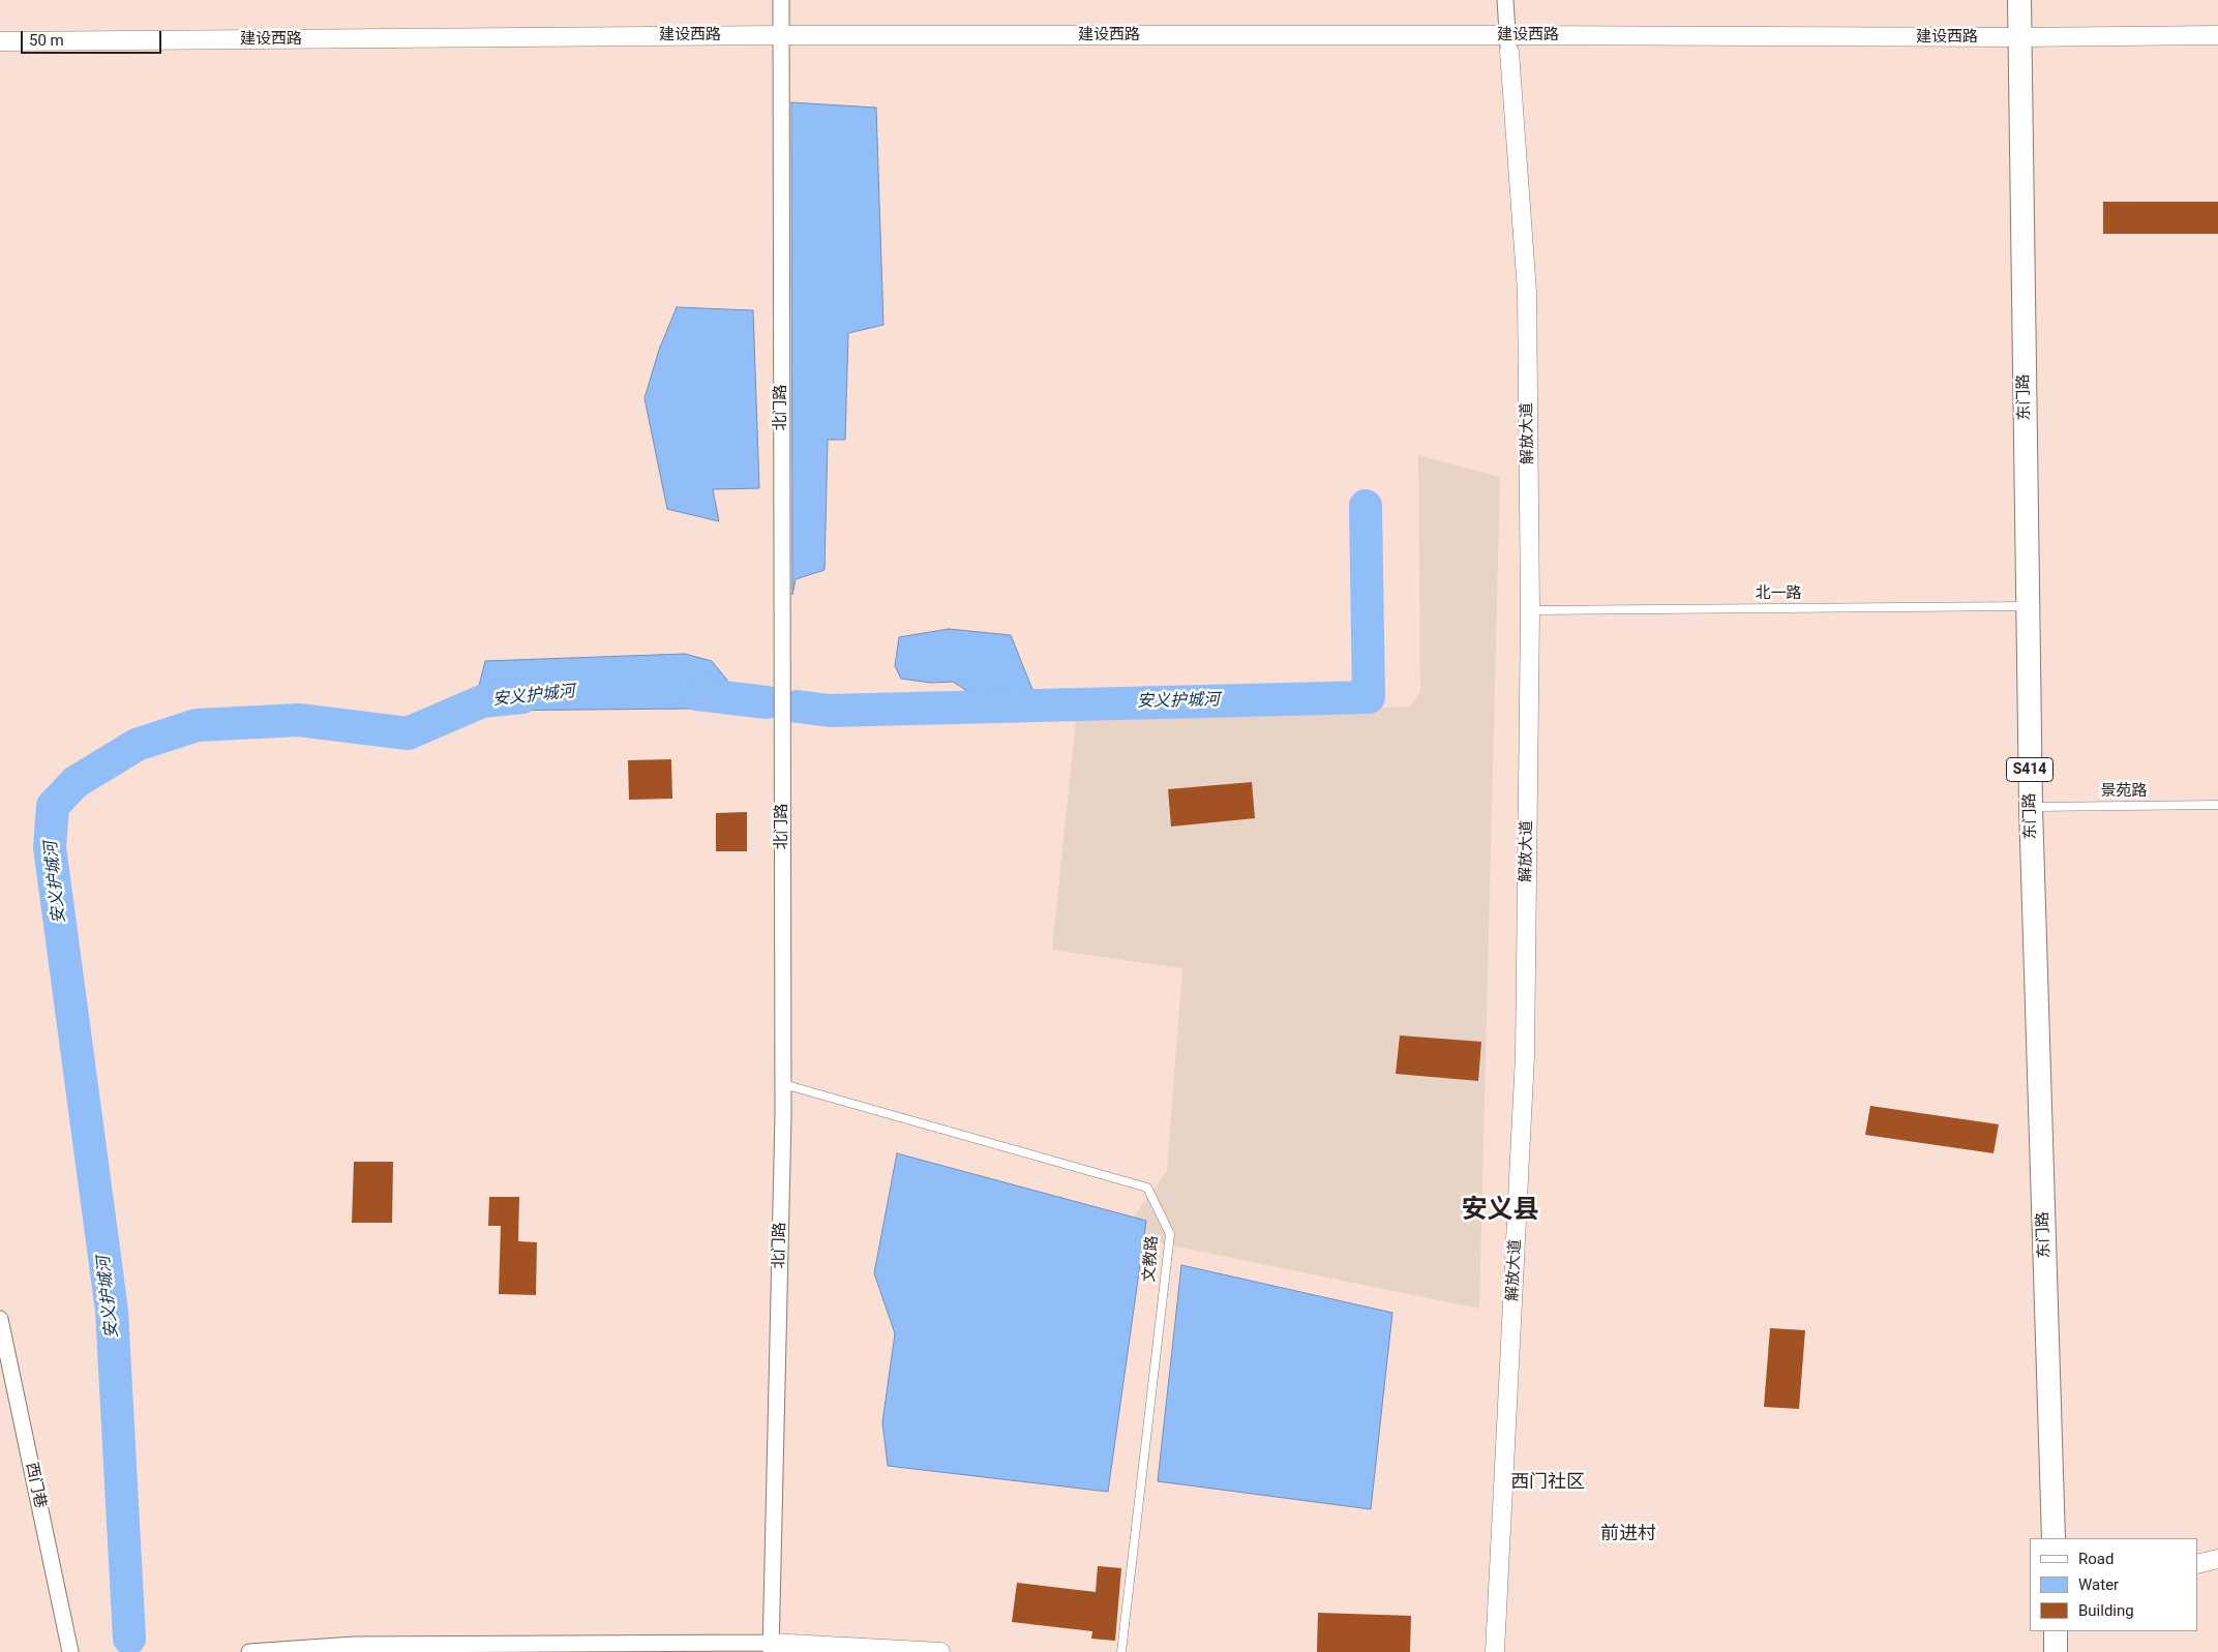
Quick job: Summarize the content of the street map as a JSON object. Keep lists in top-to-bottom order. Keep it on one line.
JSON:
{"streets":{"main road":["东门路","S414"],"street":["建设西路","北门路","解放大道","西门巷"],"lane":["北一路","景苑路","文教路"]},"crossings":[["建设西路","东门路"],["建设西路","北门路"],["建设西路","解放大道"],["东门路","北一路"],["东门路","景苑路"],["北门路","文教路"],["解放大道","北一路"]],"districts":["安义县","西门社区","前进村"],"water":["安义护城河"],"legend":["Road","Water","Building"],"scale_bar":"50 m"}
